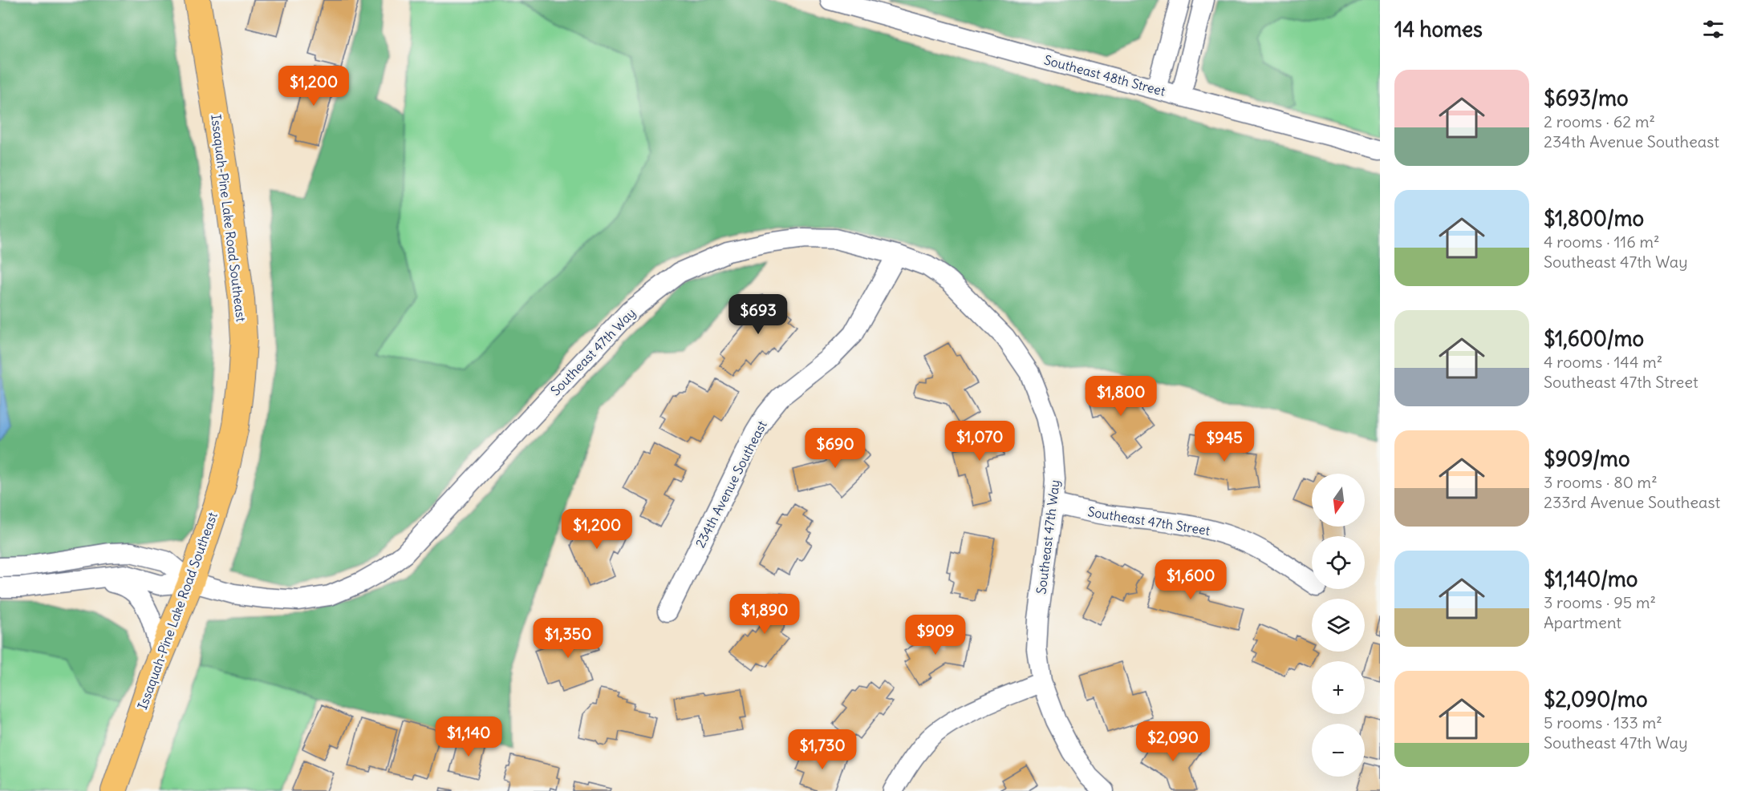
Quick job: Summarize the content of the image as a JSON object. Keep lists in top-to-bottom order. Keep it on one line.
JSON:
{"streets":{"main road":["Issaquah-Pine Lake Road Southeast"],"street":["Southeast 48th Street","Southeast 47th Way","234th Avenue Southeast","Southeast 47th Street"]},"crossings":[["Issaquah-Pine Lake Road Southeast","Southeast 47th Way"],["Southeast 47th Way","234th Avenue Southeast"],["Southeast 47th Way","Southeast 47th Street"]],"north":"bottom","page":{"heading":"14 homes","list":[{"name":"$693/mo","note":"2 rooms · 62 m² · 234th Avenue Southeast"},{"name":"$1,800/mo","note":"4 rooms · 116 m² · Southeast 47th Way"},{"name":"$1,600/mo","note":"4 rooms · 144 m² · Southeast 47th Street"},{"name":"$909/mo","note":"3 rooms · 80 m² · 233rd Avenue Southeast"},{"name":"$1,140/mo","note":"3 rooms · 95 m² · Apartment"},{"name":"$2,090/mo","note":"5 rooms · 133 m² · Southeast 47th Way"}],"price":["$1,200","$693","$1,800","$1,070","$945","$690","$1,200","$1,600","$1,890","$909","$1,350","$1,140","$2,090","$1,730"],"map_buttons":["+","−"]}}
